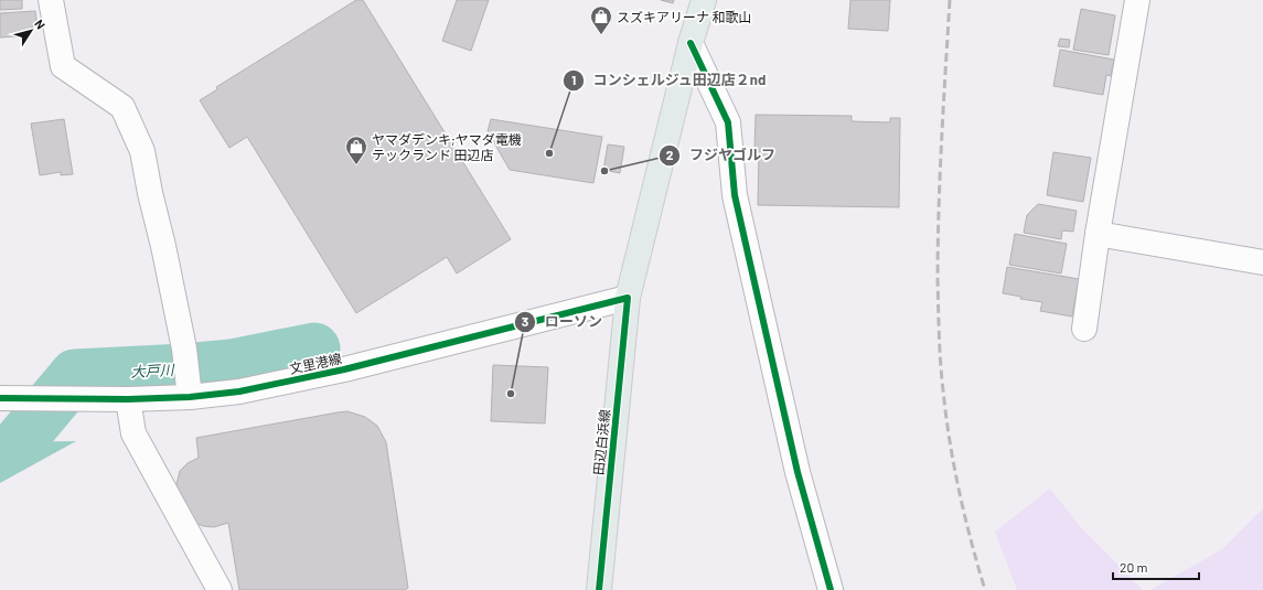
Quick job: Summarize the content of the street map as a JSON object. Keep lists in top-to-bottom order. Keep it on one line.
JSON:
{"streets":{"main road":["田辺白浜線"],"street":["文里港線"]},"crossings":[["文里港線","田辺白浜線"]],"water":["大戸川"],"places":{"shop":["スズキアリーナ 和歌山","ヤマダデンキ;ヤマダ電機 テックランド 田辺店"],"other":["コンシェルジュ田辺店２nd","フジヤゴルフ","ローソン"]},"scale_bar":"20 m","north":"top right"}
